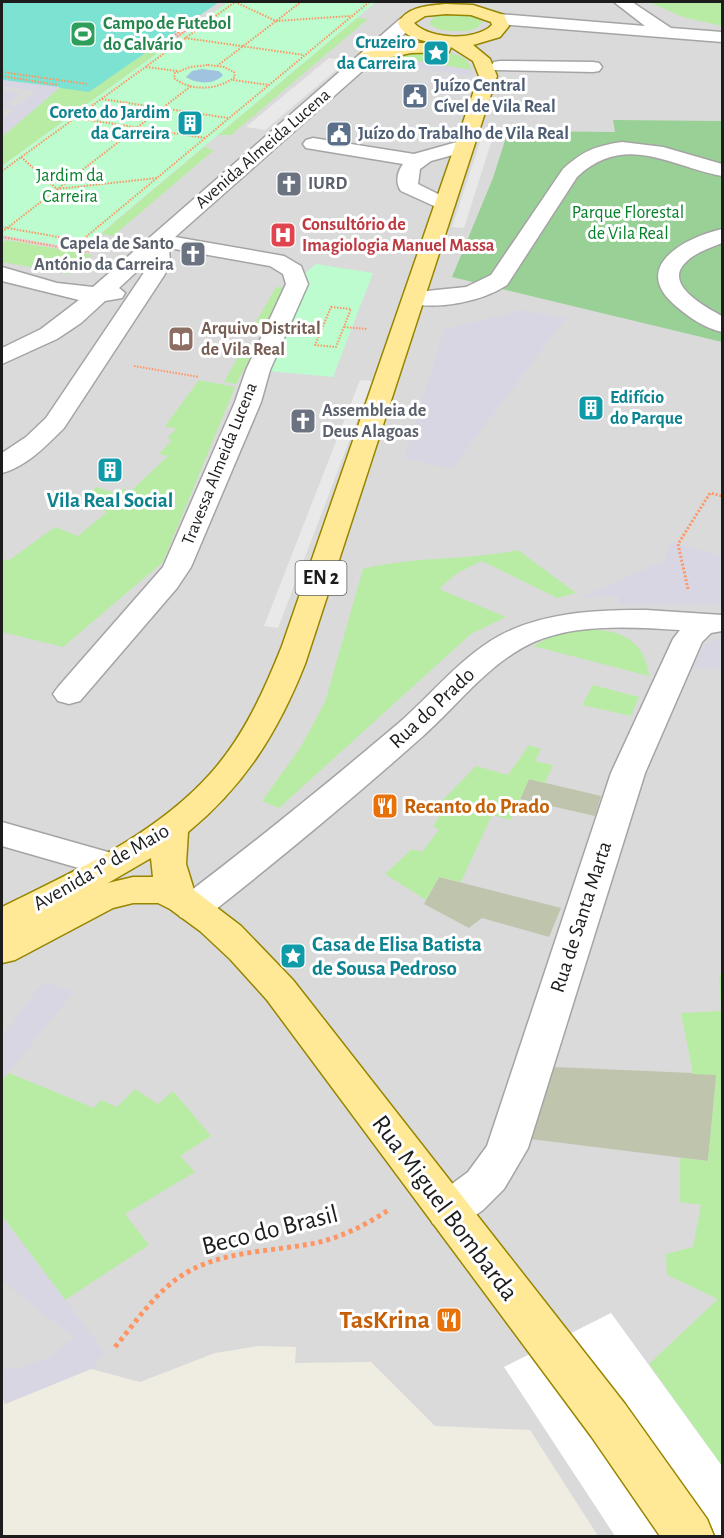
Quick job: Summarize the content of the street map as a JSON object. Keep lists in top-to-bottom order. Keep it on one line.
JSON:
{"streets":{"main road":["EN 2","Avenida 1º de Maio","Rua Miguel Bombarda"],"street":["Avenida Almeida Lucena","Travessa Almeida Lucena","Rua do Prado","Rua de Santa Marta"],"path":["Beco do Brasil"]},"crossings":[["Avenida Almeida Lucena","Travessa Almeida Lucena"],["Rua do Prado","Rua de Santa Marta"],["Rua do Prado","Rua Miguel Bombarda"],["Rua de Santa Marta","Rua Miguel Bombarda"]],"parks":["Jardim da Carreira","Parque Florestal de Vila Real"],"places":{"sports":["Campo de Futebol do Calvário"],"place":["Cruzeiro da Carreira","Casa de Elisa Batista de Sousa Pedroso"],"public building":["Juízo Central Cível de Vila Real","Juízo do Trabalho de Vila Real"],"building":["Coreto do Jardim da Carreira","Edifício do Parque","Vila Real Social"],"church":["IURD","Capela de Santo António da Carreira","Assembleia de Deus Alagoas"],"hospital":["Consultório de Imagiologia Manuel Massa"],"library":["Arquivo Distrital de Vila Real"],"restaurant":["Recanto do Prado","TasKrina"]}}
